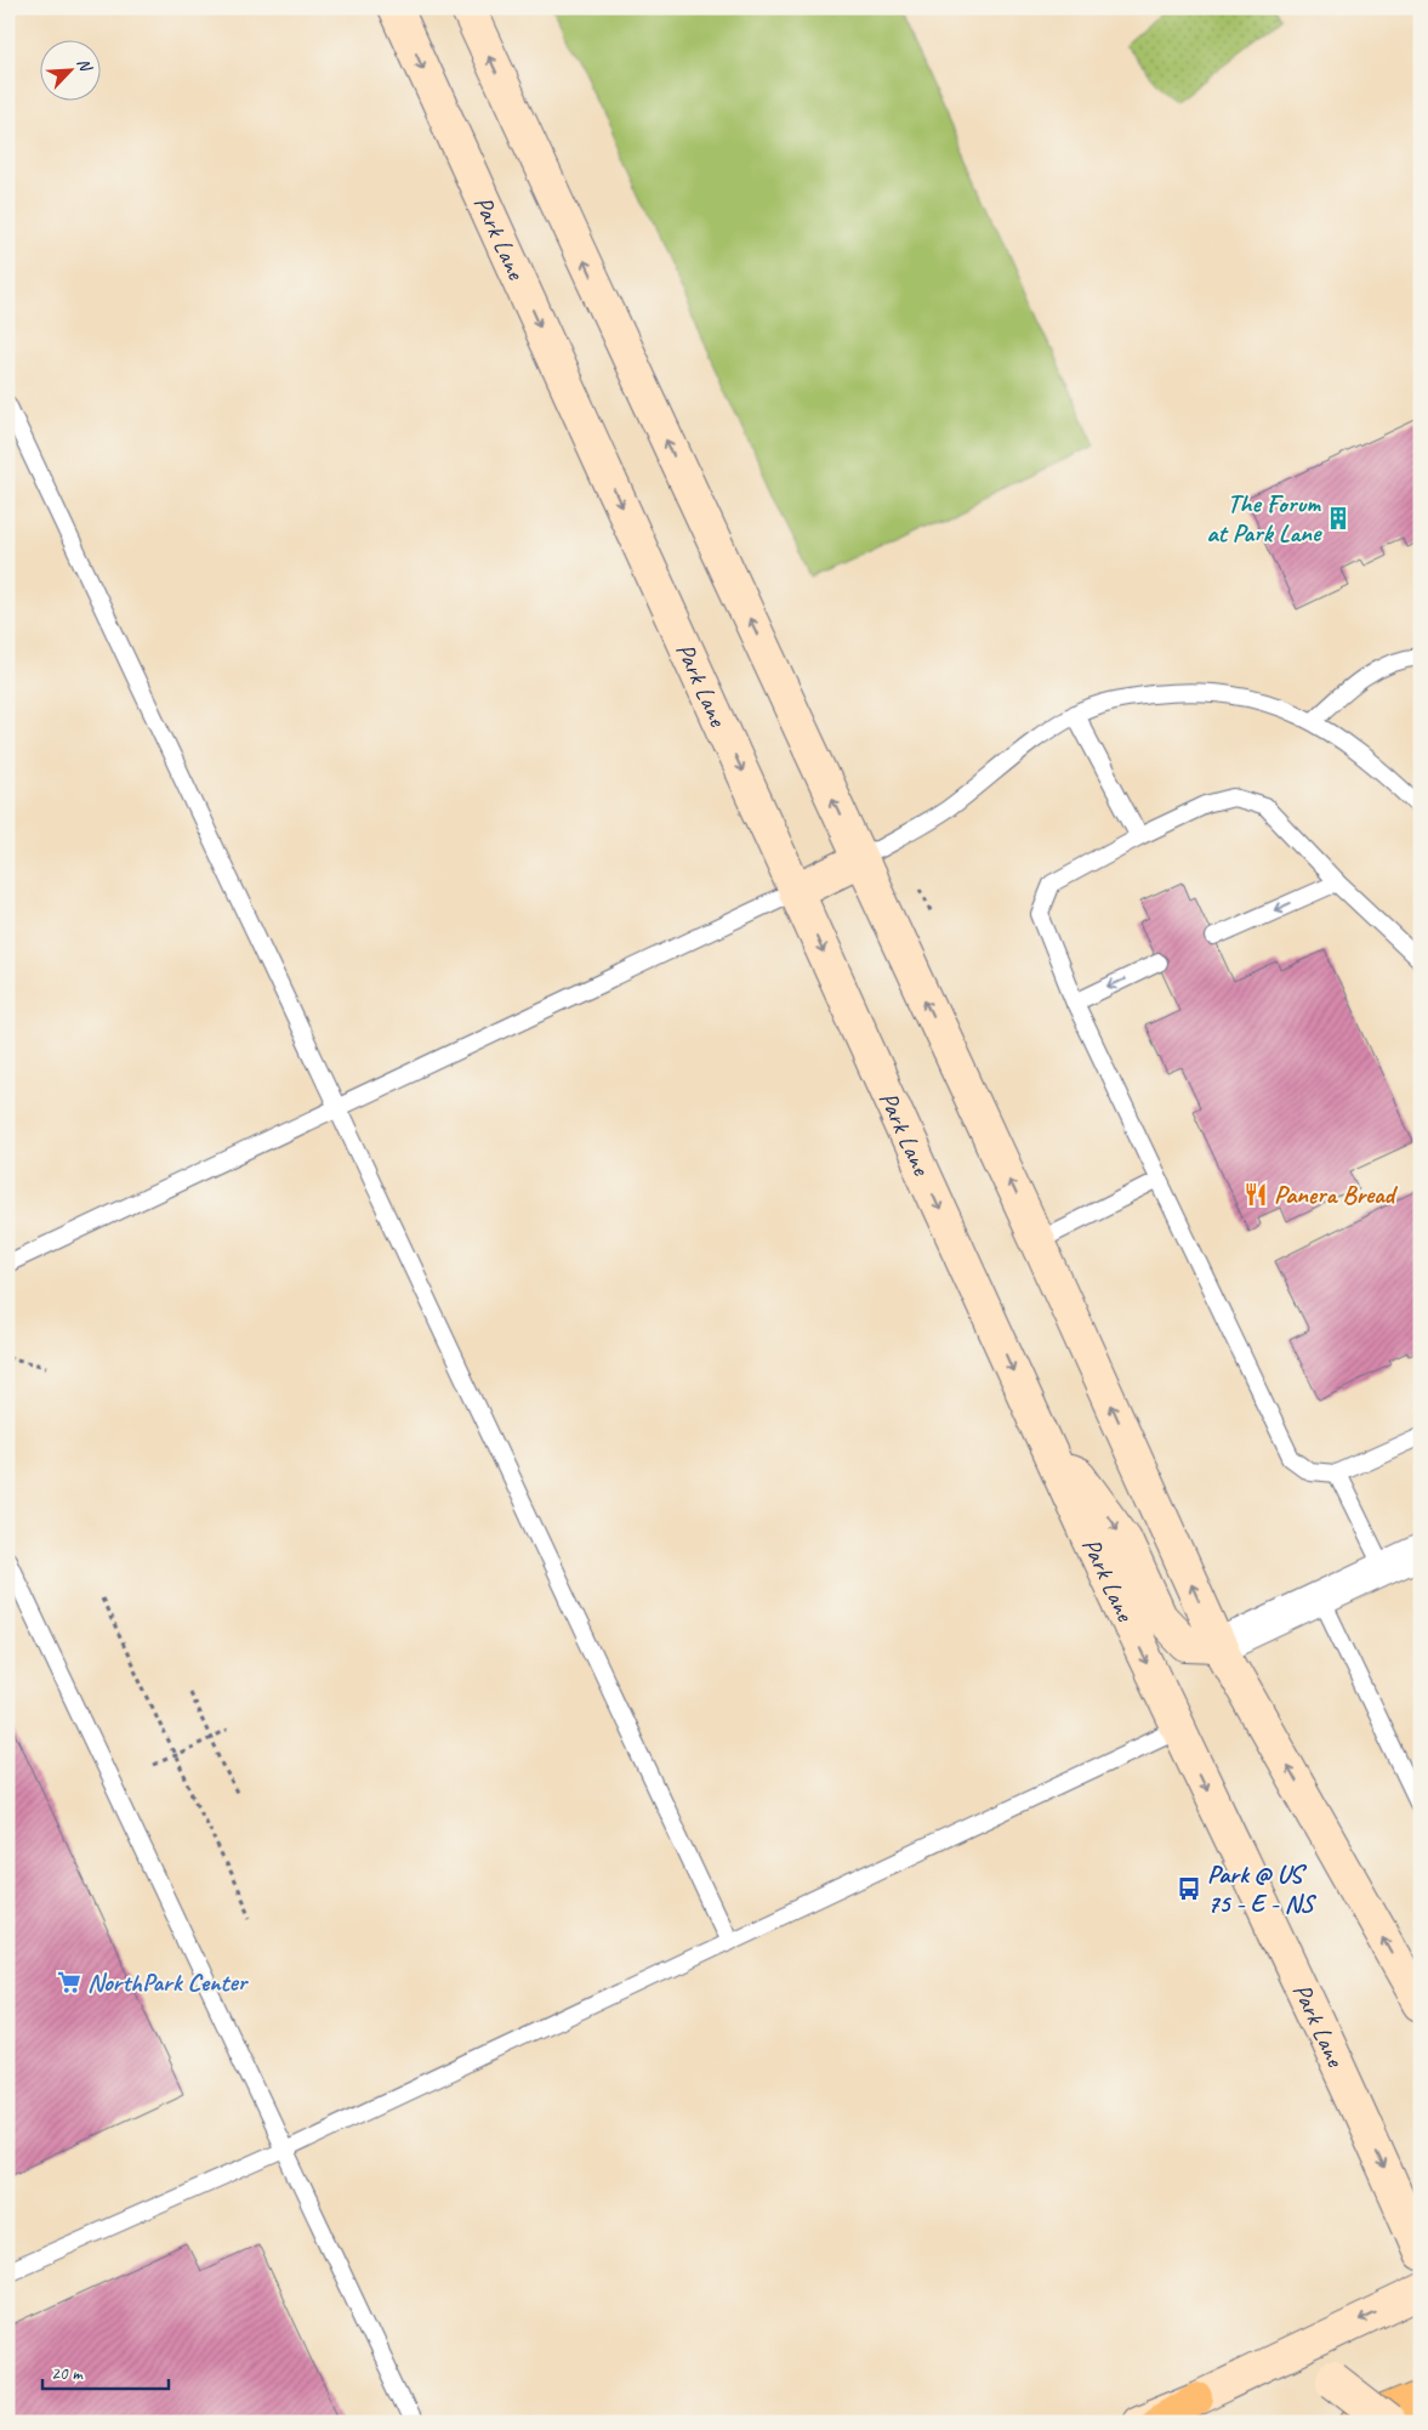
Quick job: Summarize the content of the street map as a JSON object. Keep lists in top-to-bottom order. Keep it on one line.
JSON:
{"streets":{"main road":["Park Lane"]},"places":{"building":["The Forum at Park Lane"],"restaurant":["Panera Bread"],"bus stop":["Park @ US 75 - E - NS"],"supermarket":["NorthPark Center"]},"scale_bar":"20 m","north":"top right"}
